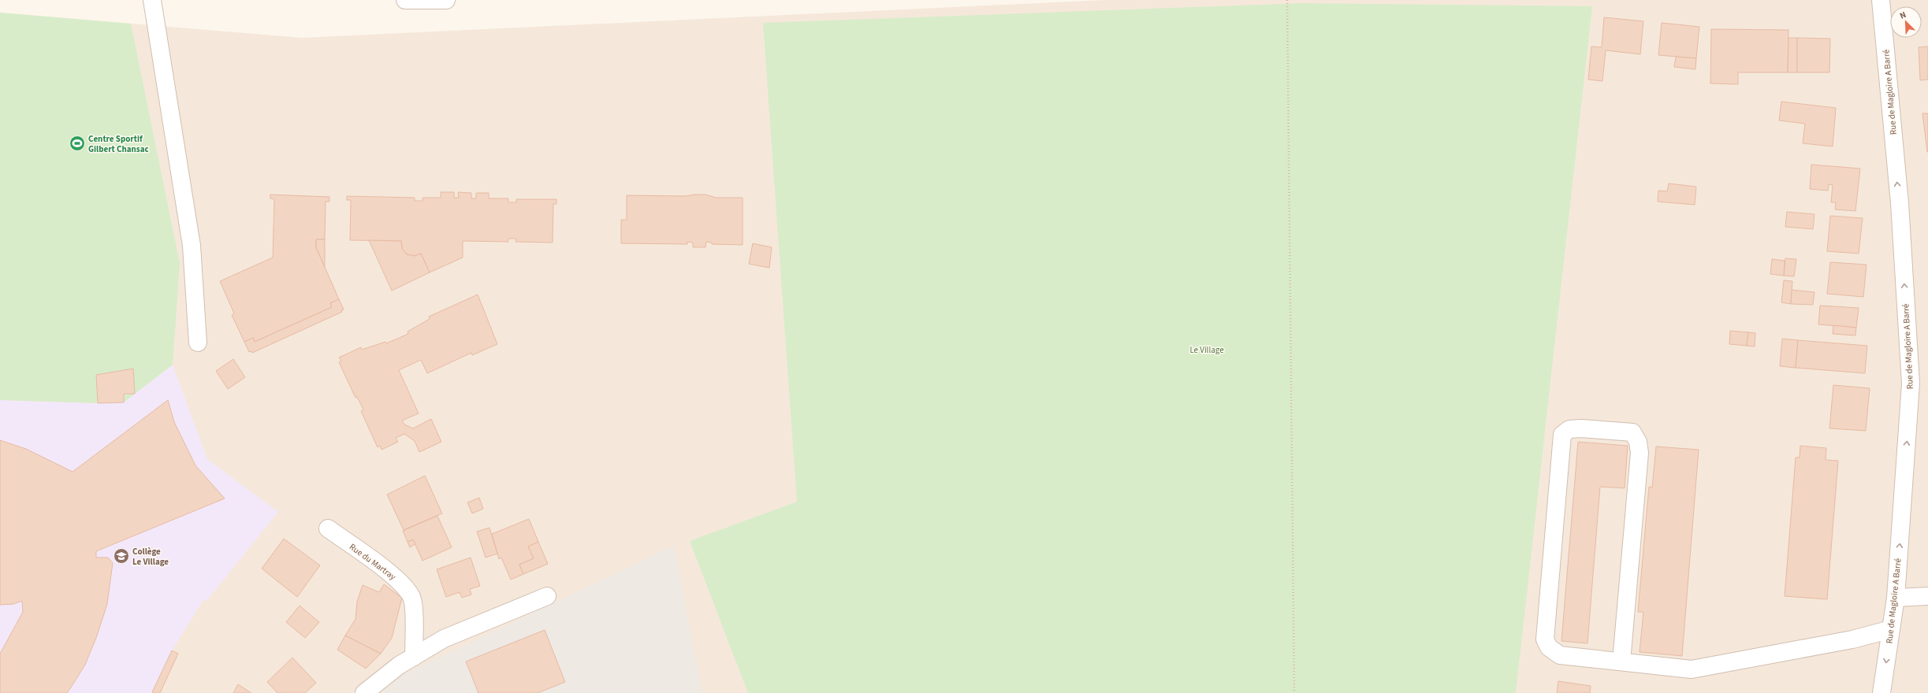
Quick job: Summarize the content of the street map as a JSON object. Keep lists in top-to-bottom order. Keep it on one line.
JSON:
{"streets":{"street":["Rue de Magloire A Barré","Rue du Martray"]},"one_way":["Rue de Magloire A Barré"],"parks":["Le Village"],"places":{"sports":["Centre Sportif Gilbert Chansac"],"school or university":["Collège Le Village"]},"north":"top left"}
